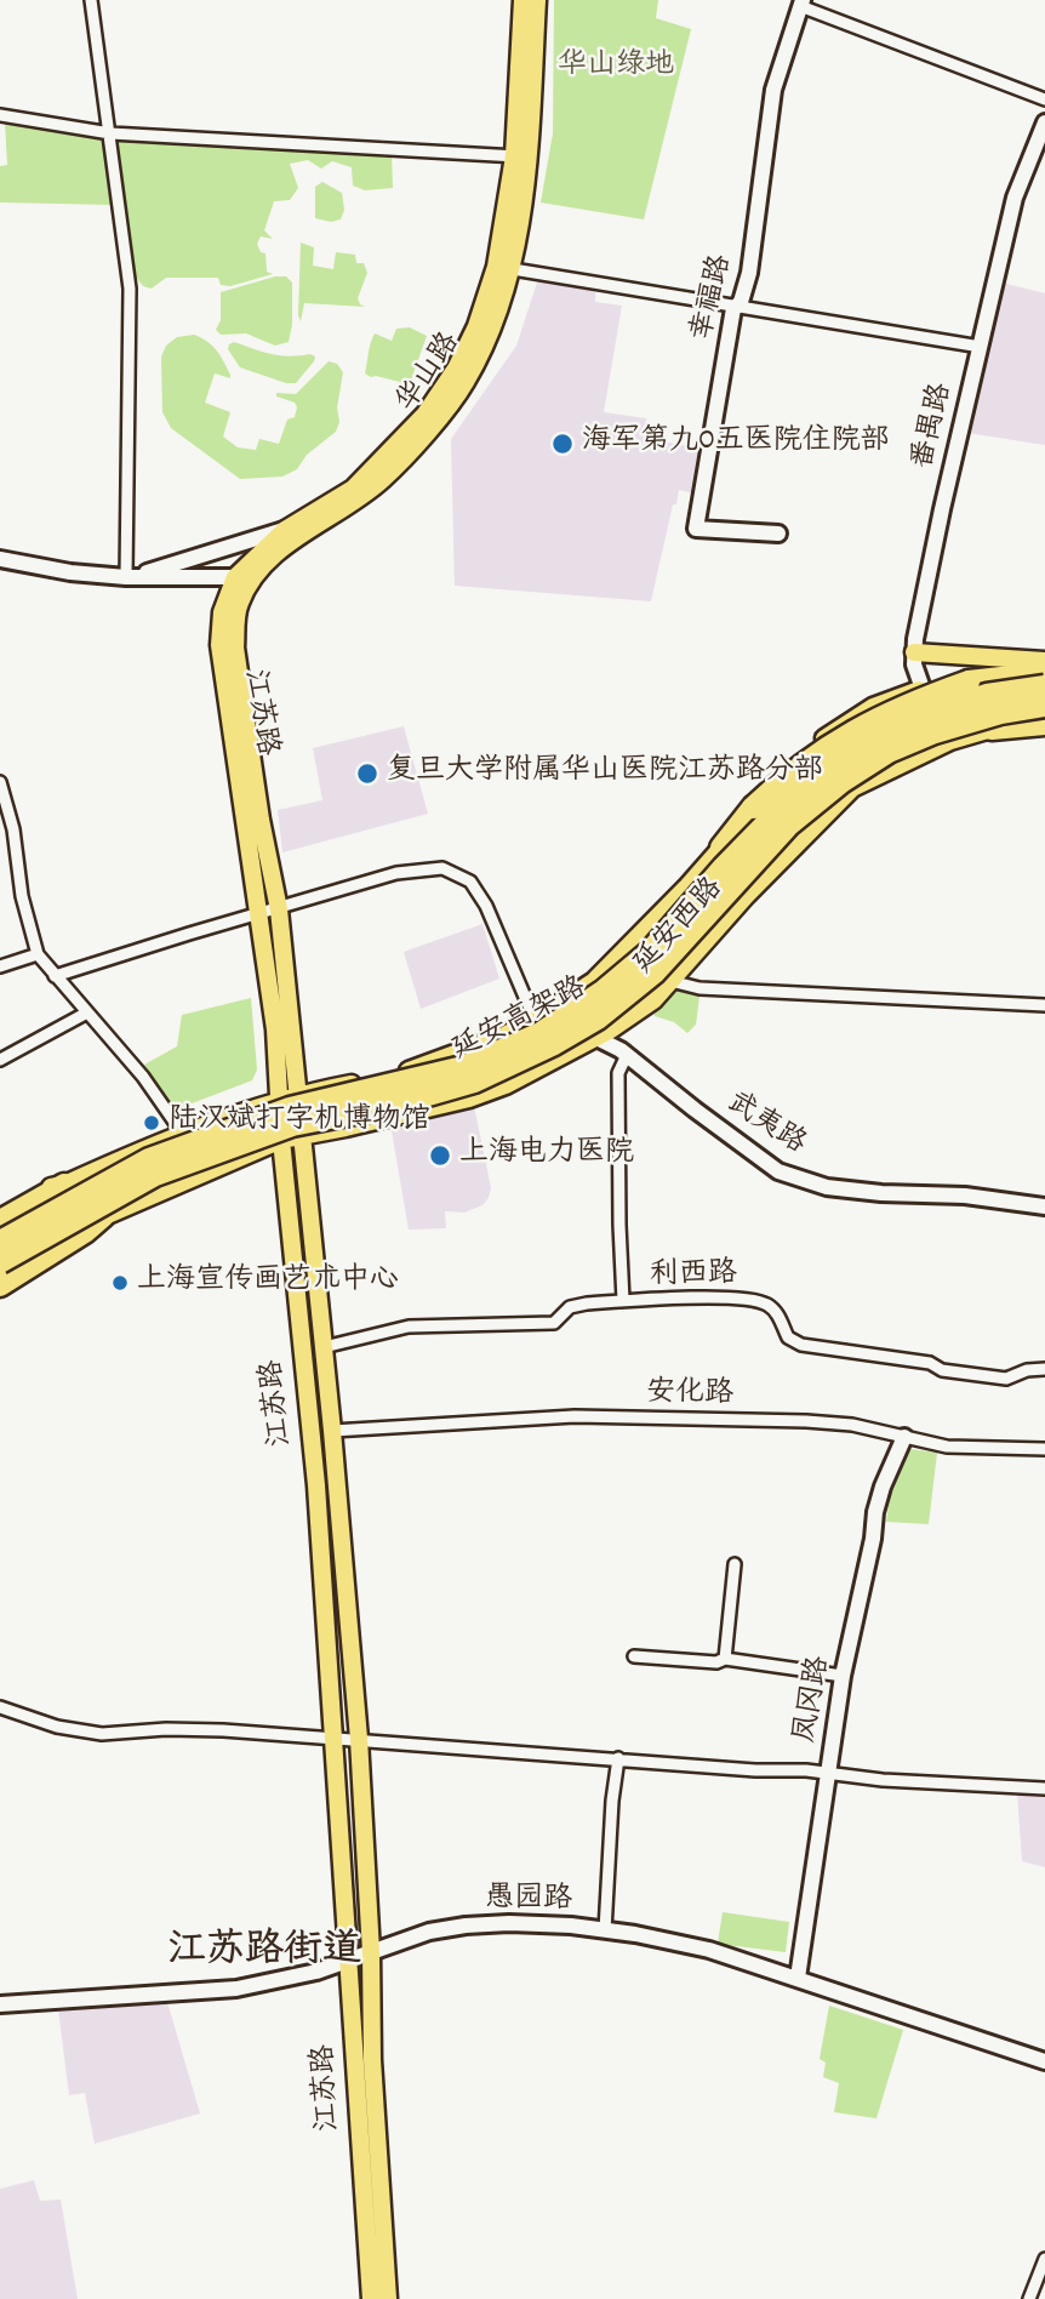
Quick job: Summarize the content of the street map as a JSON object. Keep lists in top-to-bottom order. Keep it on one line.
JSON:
{"streets":{"highway":["延安高架路"],"main road":["华山路","江苏路","延安西路"],"street":["幸福路","番禺路","武夷路","利西路","安化路","凤冈路","愚园路"]},"crossings":[["华山路","江苏路"],["番禺路","延安西路"],["江苏路","延安西路"],["江苏路","利西路"],["江苏路","安化路"],["江苏路","愚园路"],["延安西路","延安高架路"],["延安西路","武夷路"],["安化路","凤冈路"],["凤冈路","愚园路"]],"districts":["江苏路街道"],"parks":["华山绿地"],"places":["海军第九O五医院住院部","复旦大学附属华山医院江苏路分部","陆汉斌打字机博物馆","上海电力医院","上海宣传画艺术中心"]}
